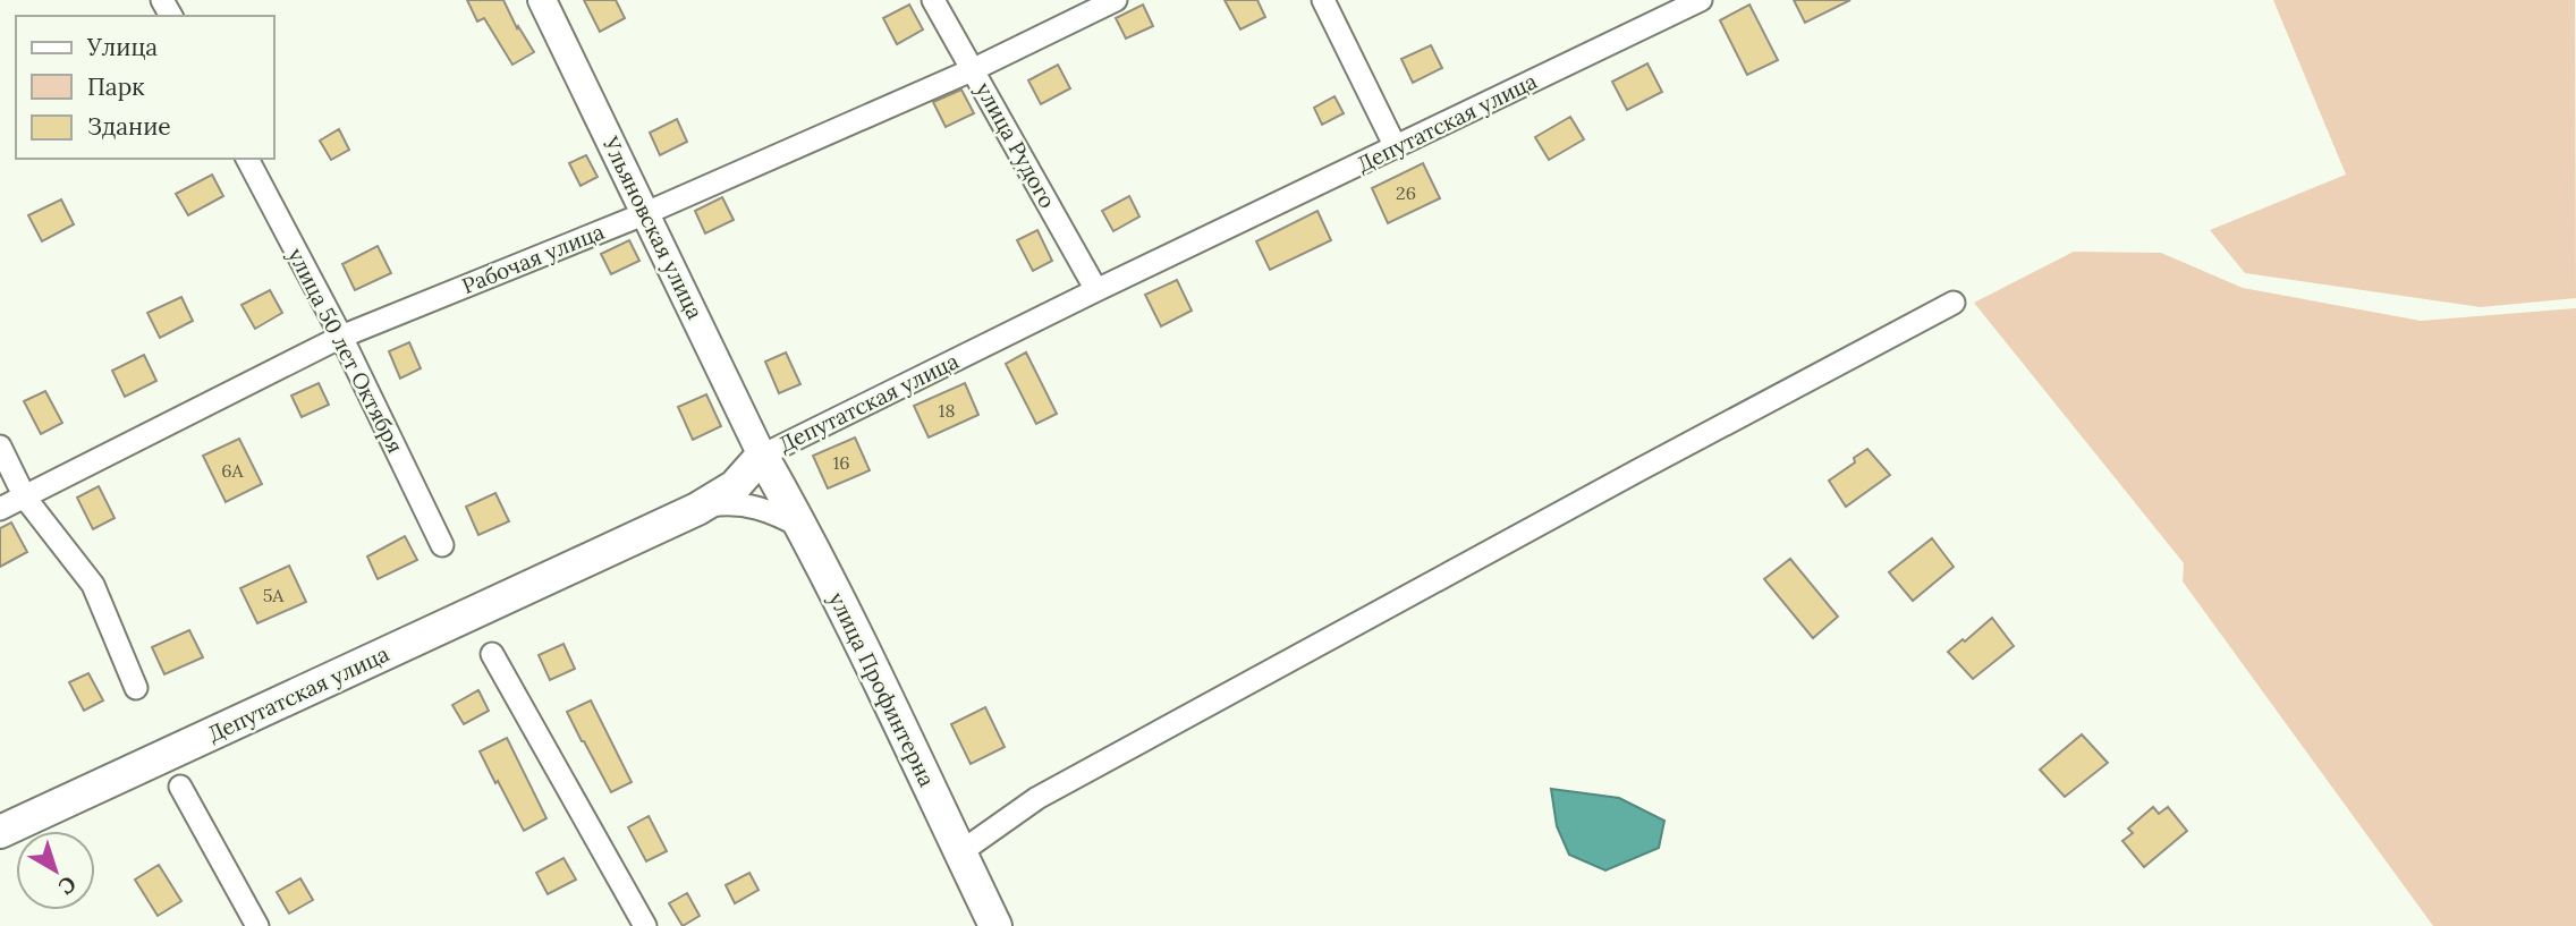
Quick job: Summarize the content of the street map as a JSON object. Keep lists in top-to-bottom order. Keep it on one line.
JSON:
{"streets":{"main road":["Депутатская улица","улица Профинтерна"],"street":["улица Рудого","Ульяновская улица","Рабочая улица","улица 50 лет Октября"]},"crossings":[["Депутатская улица","улица Рудого"],["Депутатская улица","Ульяновская улица"],["Депутатская улица","улица Профинтерна"],["улица Рудого","Рабочая улица"],["Ульяновская улица","Рабочая улица"],["Ульяновская улица","улица Профинтерна"],["Рабочая улица","улица 50 лет Октября"]],"house_numbers":["26","18","16","6А","5А"],"legend":["Улица","Парк","Здание"],"north":"bottom right"}
